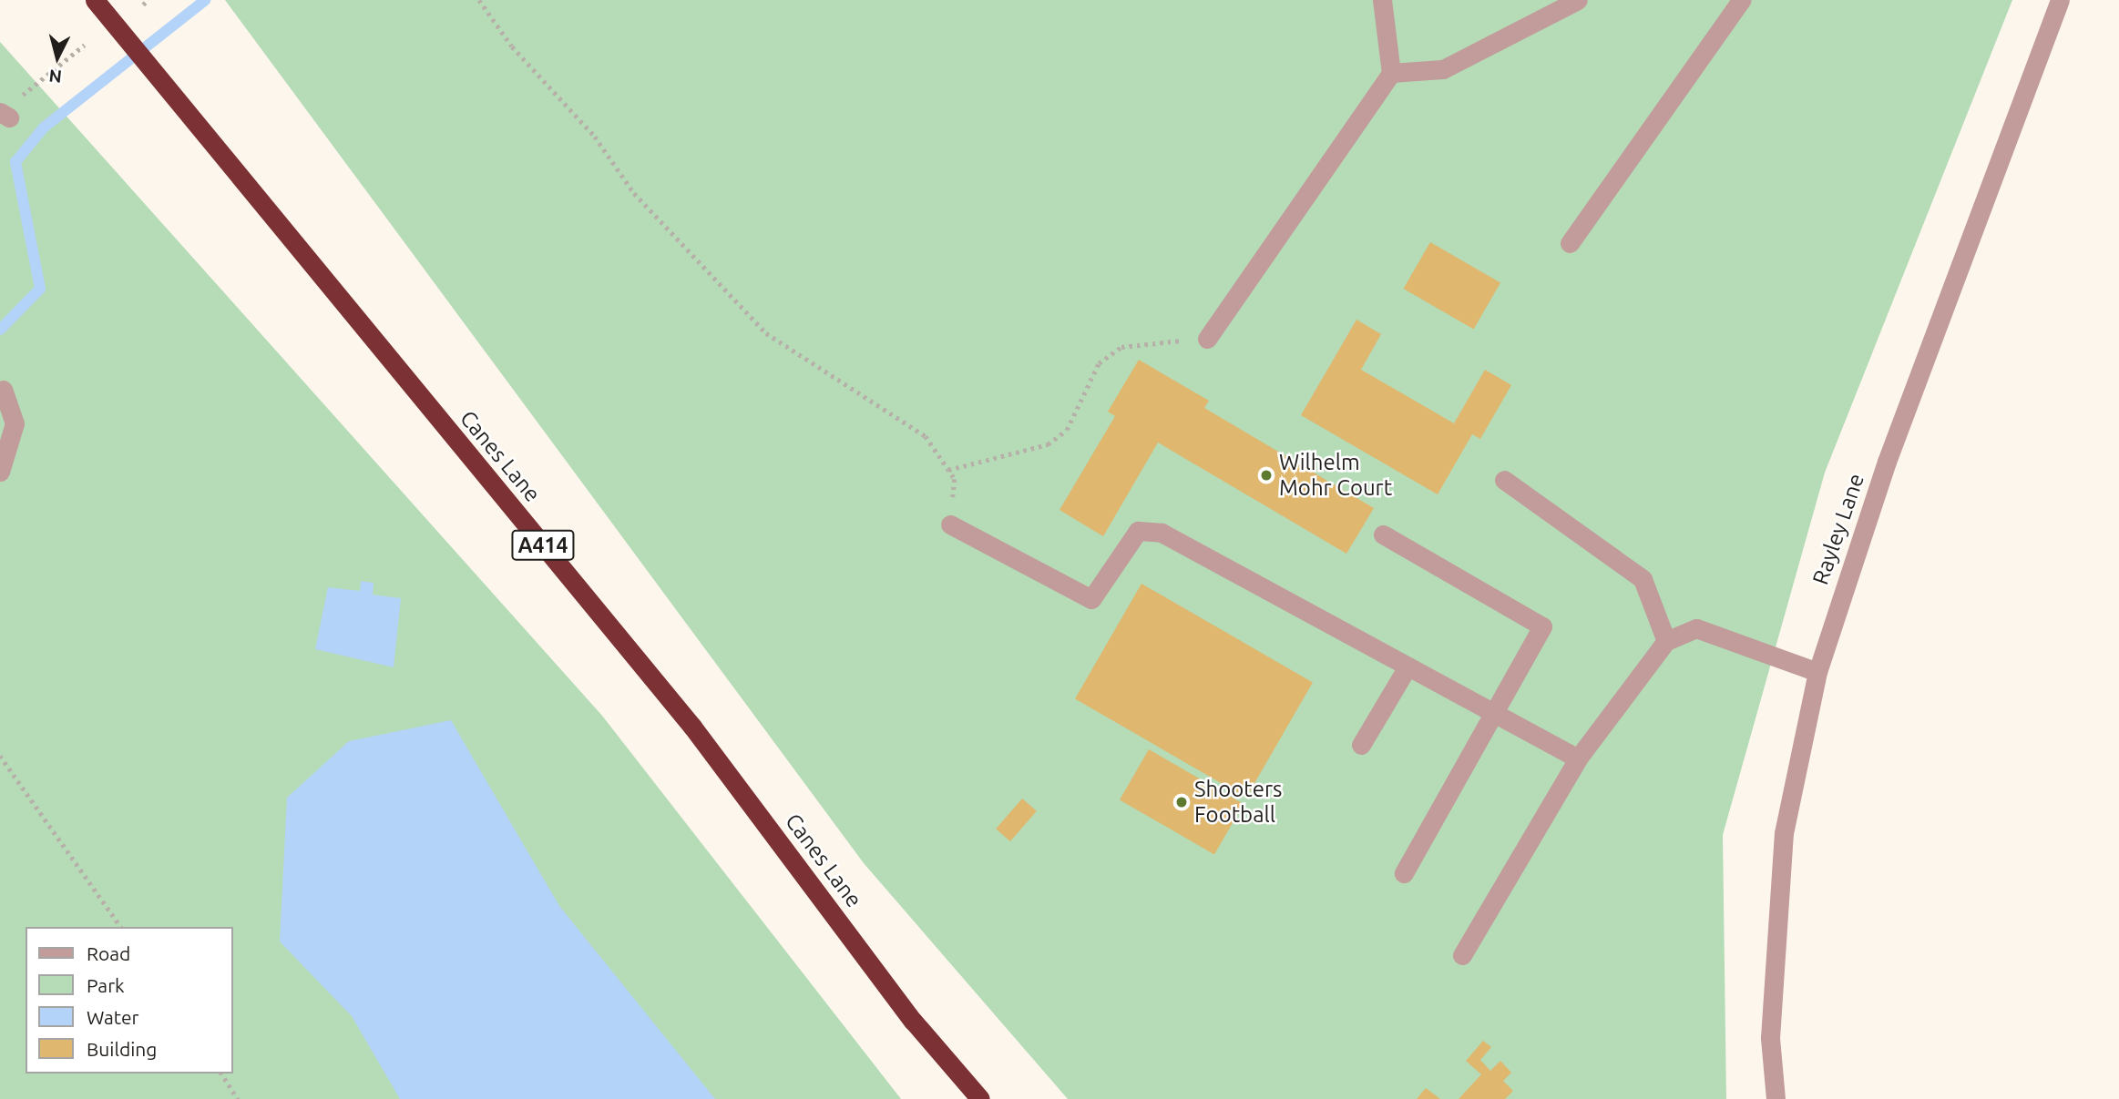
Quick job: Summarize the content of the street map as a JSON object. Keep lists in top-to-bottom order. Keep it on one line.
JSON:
{"streets":{"highway":["Canes Lane","A414"],"street":["Rayley Lane"]},"places":["Wilhelm Mohr Court","Shooters Football"],"legend":["Road","Park","Water","Building"],"north":"bottom"}
